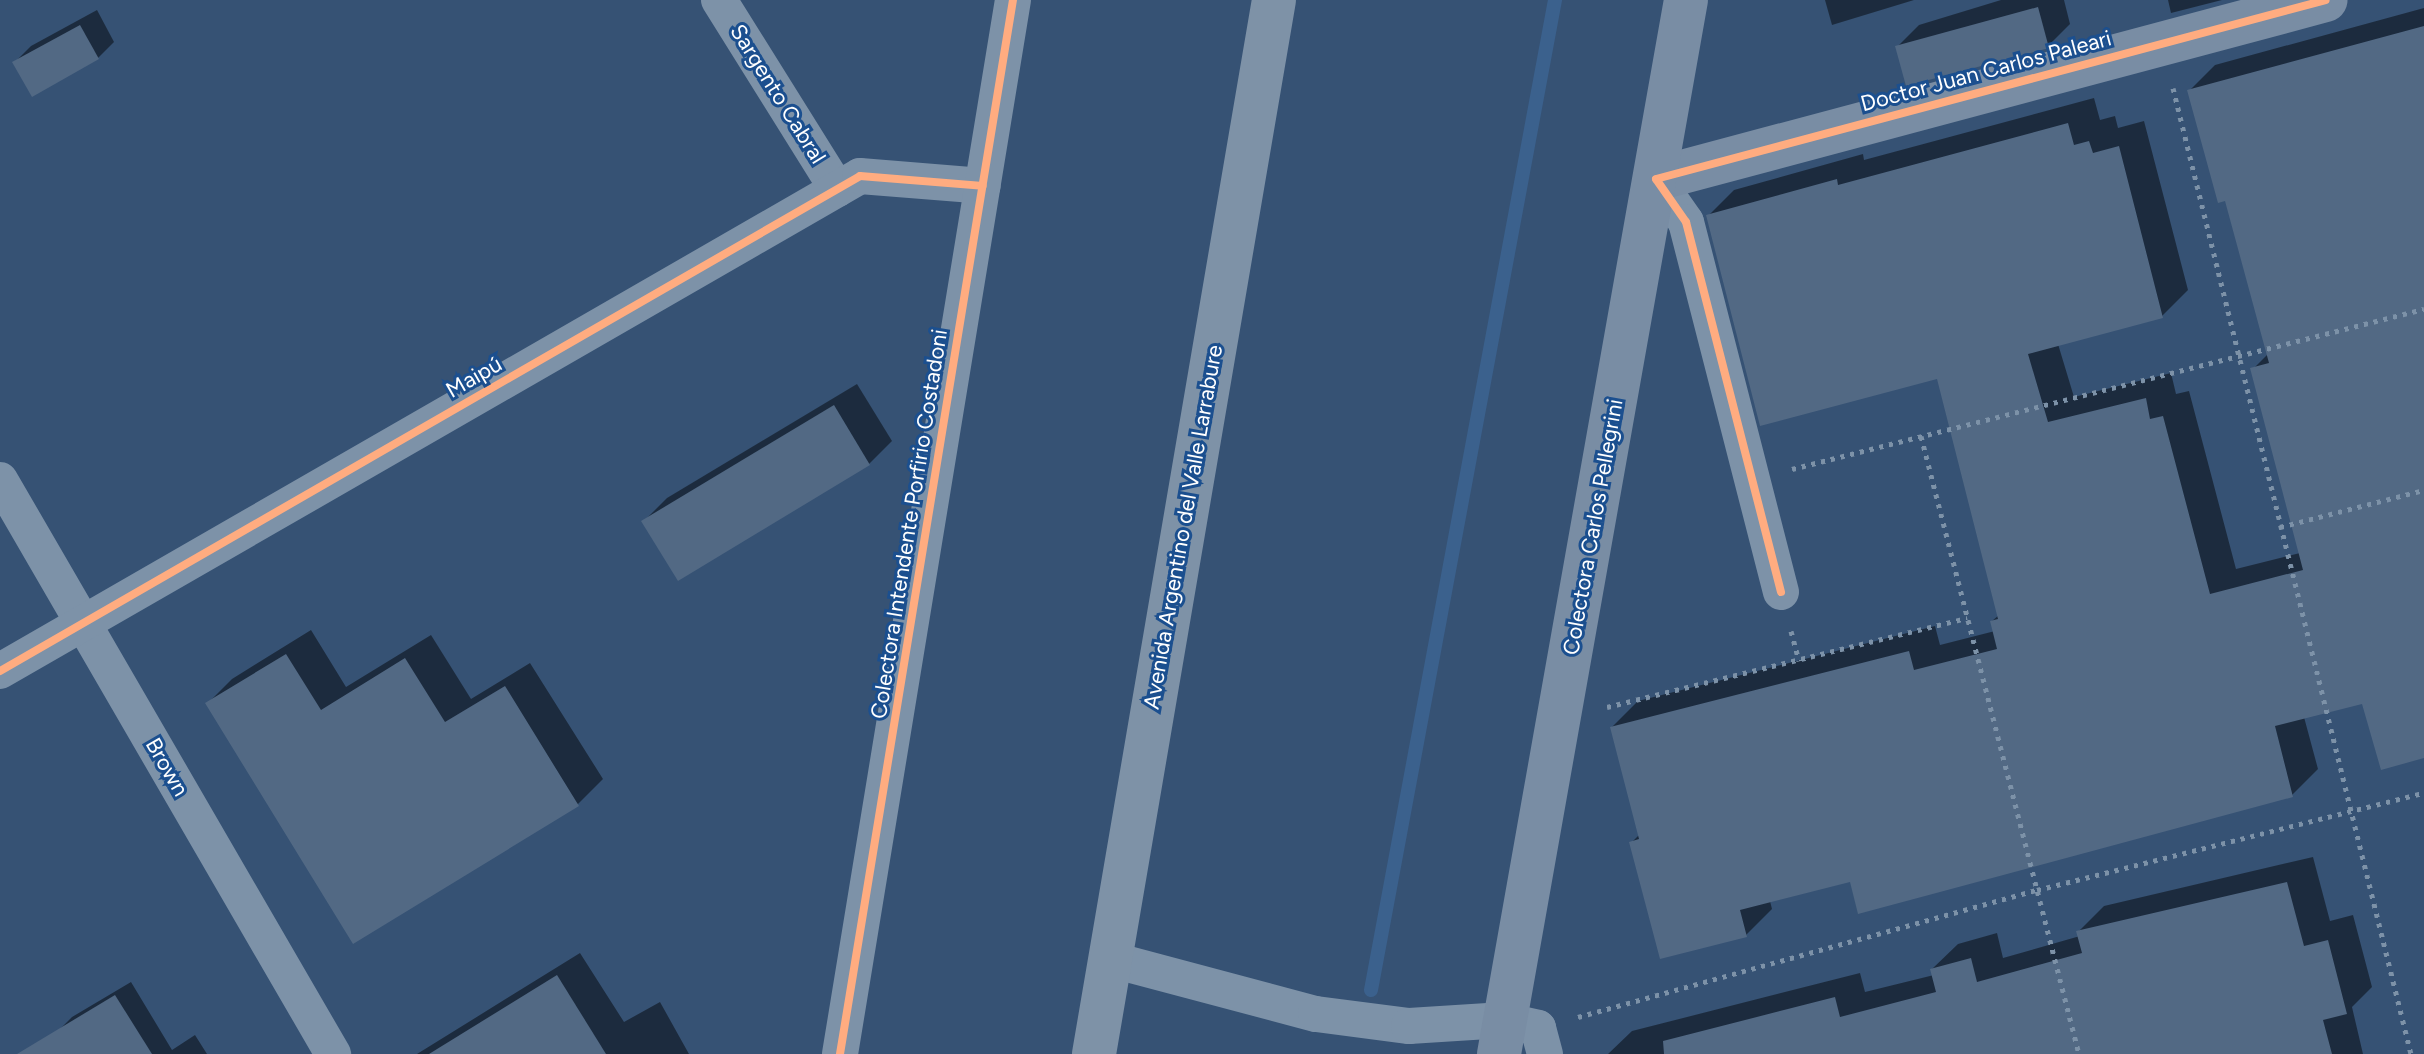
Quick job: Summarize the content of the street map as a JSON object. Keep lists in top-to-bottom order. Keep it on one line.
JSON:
{"streets":{"highway":["Avenida Argentino del Valle Larrabure"],"street":["Doctor Juan Carlos Paleari","Sargento Cabral","Maipú","Colectora Intendente Porfirio Costadoni","Colectora Carlos Pellegrini","Brown"]},"crossings":[["Doctor Juan Carlos Paleari","Colectora Carlos Pellegrini"],["Sargento Cabral","Maipú"],["Maipú","Colectora Intendente Porfirio Costadoni"],["Maipú","Brown"]]}
